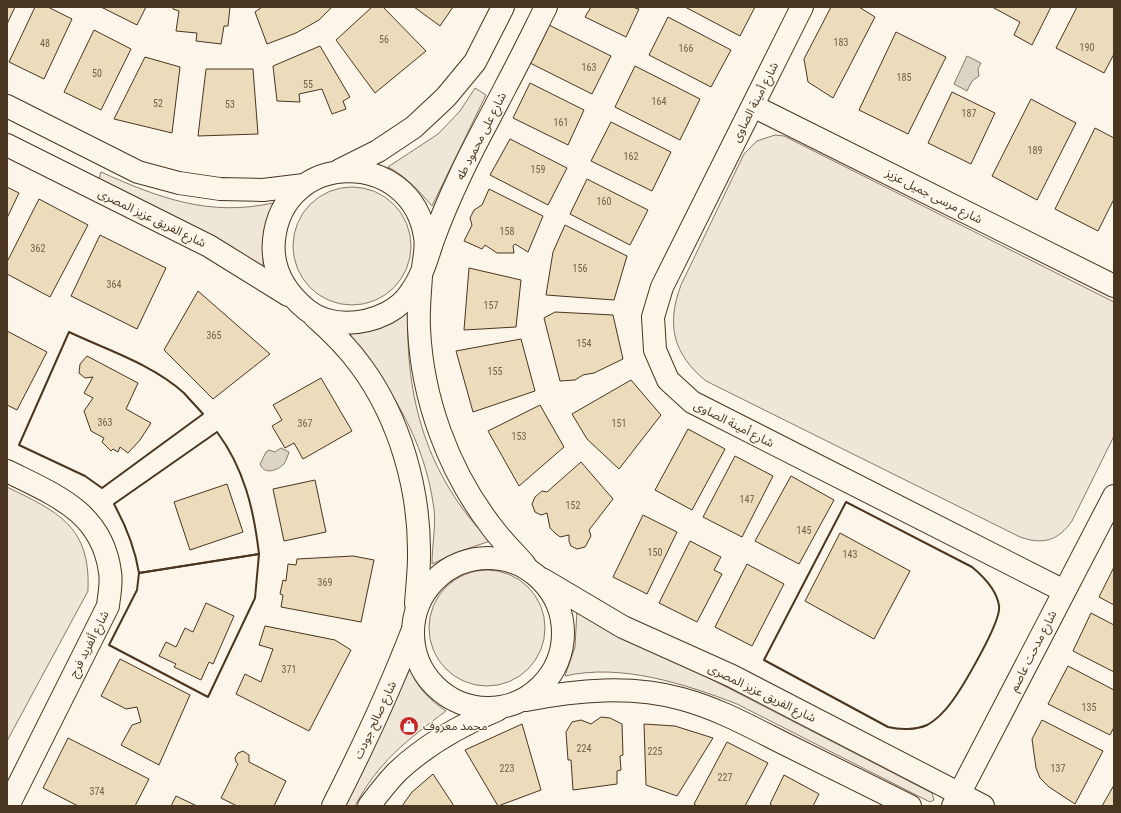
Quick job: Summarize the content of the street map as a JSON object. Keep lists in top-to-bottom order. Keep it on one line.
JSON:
{"streets":{"street":["شارع أمينة الصاوى","شارع على محمود طه","شارع مرسى جميل عزيز","شارع الفريق عزيز المصرى","شارع ألفريد فرج","شارع مدحت عاصم","شارع صالح جودت"]},"crossings":[["شارع أمينة الصاوى","شارع مرسى جميل عزيز"],["شارع أمينة الصاوى","شارع مدحت عاصم"],["شارع على محمود طه","شارع الفريق عزيز المصرى"],["شارع الفريق عزيز المصرى","شارع مدحت عاصم"]],"places":{"shop":["محمد معروف"]},"house_numbers":["56","183","48","190","166","163","50","185","55","164","52","53","187","161","189","162","159","160","158","362","156","364","157","365","154","155","363","367","151","153","147","152","145","150","143","369","371","135","224","225","223","137","227","374"]}
